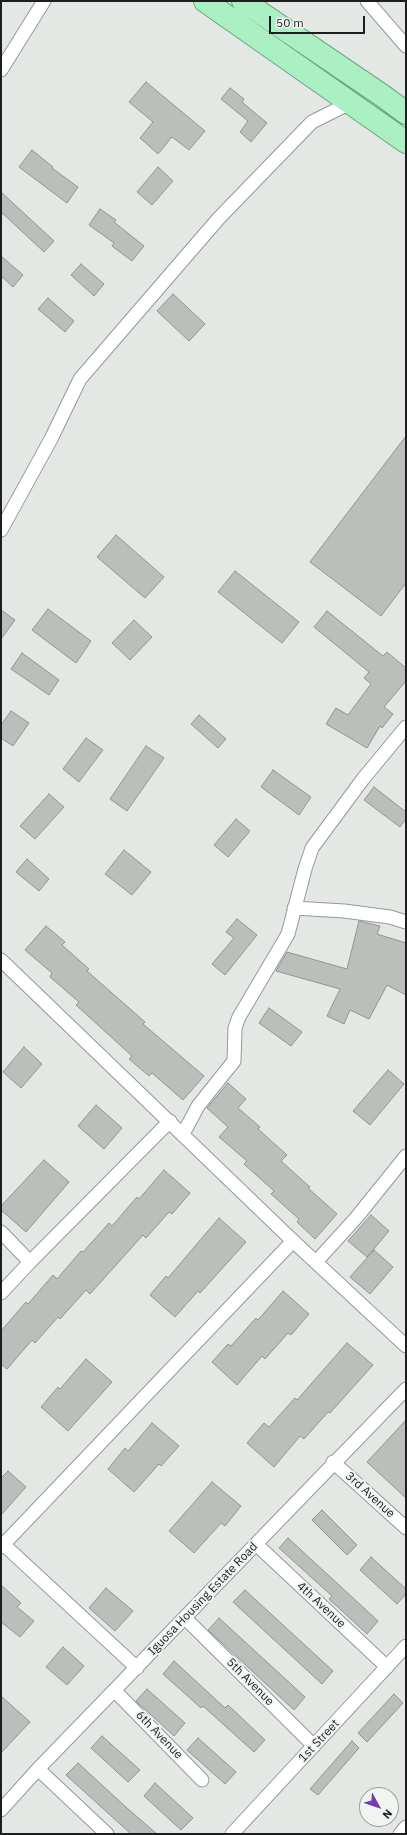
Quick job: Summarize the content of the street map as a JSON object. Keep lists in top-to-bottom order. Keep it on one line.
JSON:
{"streets":{"street":["3rd Avenue","Iguosa Housing Estate Road","4th Avenue","5th Avenue","6th Avenue","1st Street"]},"crossings":[["3rd Avenue","Iguosa Housing Estate Road"],["Iguosa Housing Estate Road","4th Avenue"],["Iguosa Housing Estate Road","5th Avenue"],["Iguosa Housing Estate Road","6th Avenue"],["4th Avenue","1st Street"],["5th Avenue","1st Street"]],"scale_bar":"50 m","north":"bottom right"}
